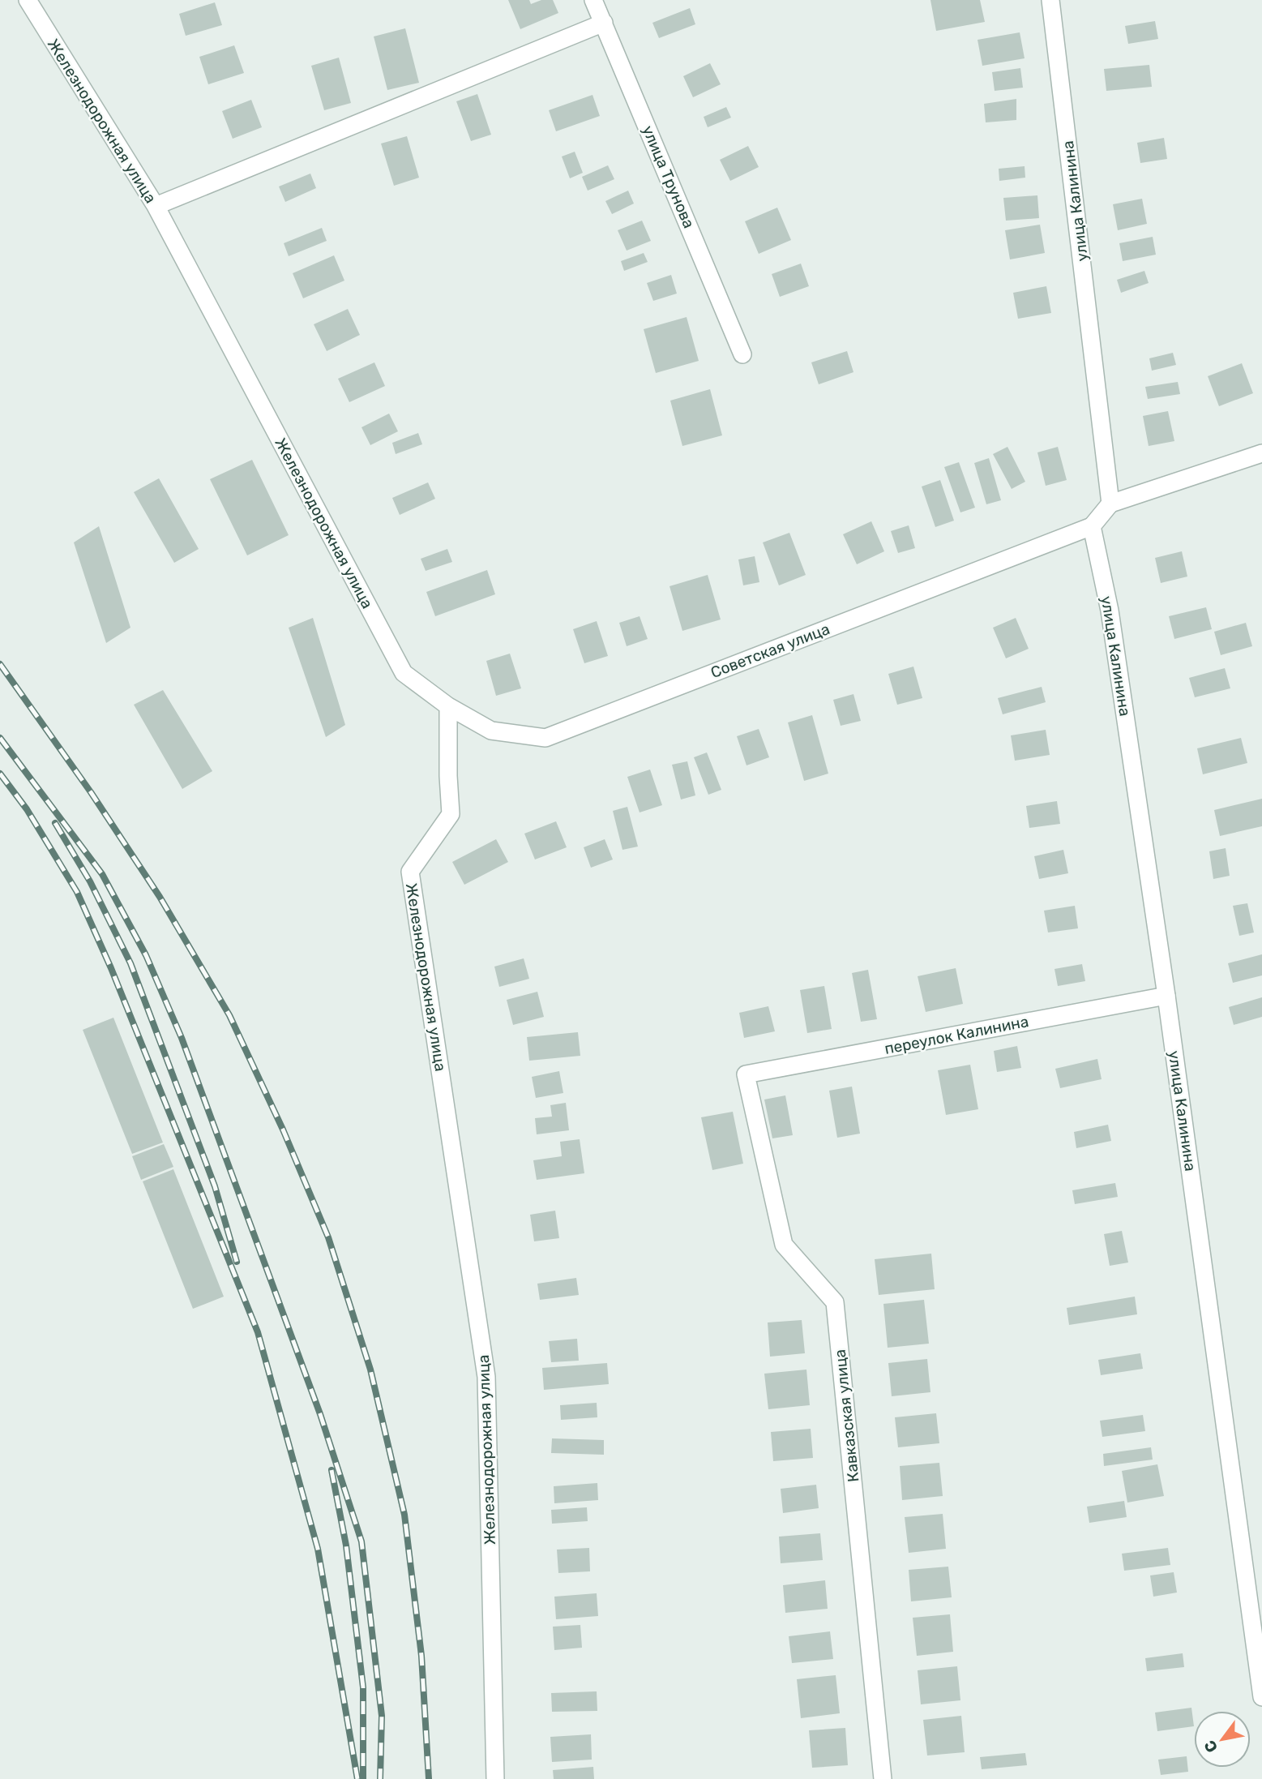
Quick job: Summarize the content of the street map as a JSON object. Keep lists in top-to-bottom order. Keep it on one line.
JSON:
{"streets":{"street":["Железнодорожная улица","улица Трунова","улица Калинина","Советская улица","переулок Калинина","Кавказская улица"]},"crossings":[["Железнодорожная улица","Советская улица"],["улица Калинина","Советская улица"],["улица Калинина","переулок Калинина"],["переулок Калинина","Кавказская улица"]],"north":"bottom left"}
